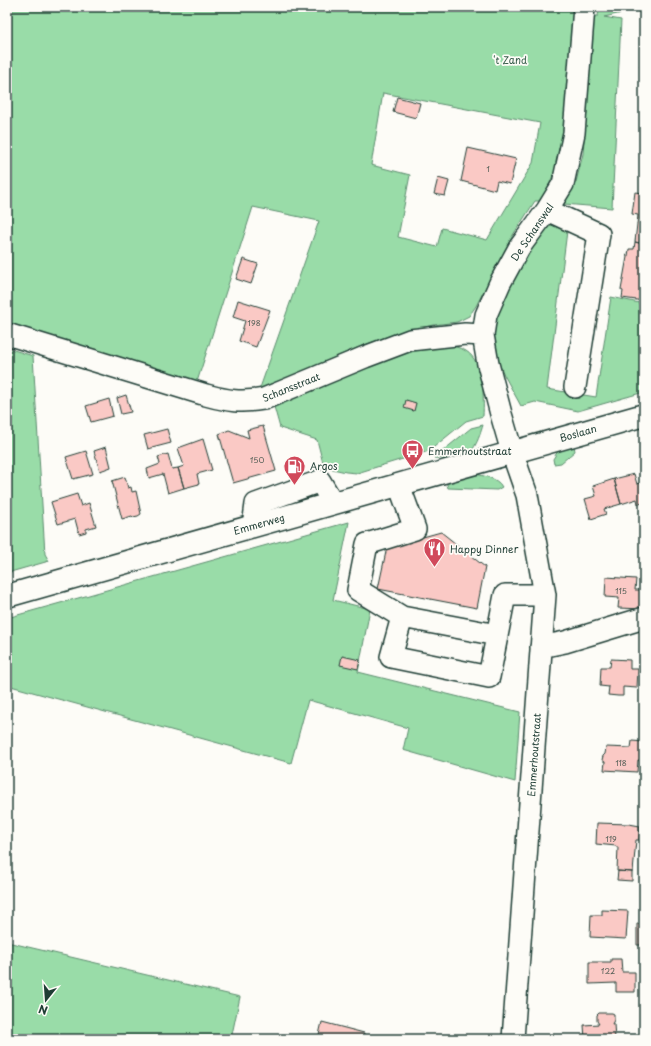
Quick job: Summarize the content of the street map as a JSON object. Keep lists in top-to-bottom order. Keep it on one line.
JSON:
{"streets":{"main road":["Boslaan","Emmerweg"],"street":["De Schanswal","Schansstraat","Emmerhoutstraat"]},"crossings":[["De Schanswal","Schansstraat"],["De Schanswal","Boslaan"],["De Schanswal","Emmerweg"],["De Schanswal","Emmerhoutstraat"],["Boslaan","Emmerweg"],["Boslaan","Emmerhoutstraat"],["Emmerweg","Emmerhoutstraat"]],"parks":["'t Zand"],"places":{"bus stop":["Emmerhoutstraat"],"fuel station":["Argos"],"restaurant":["Happy Dinner"]},"house_numbers":["1","198","150","115","118","119","122"],"north":"bottom"}
